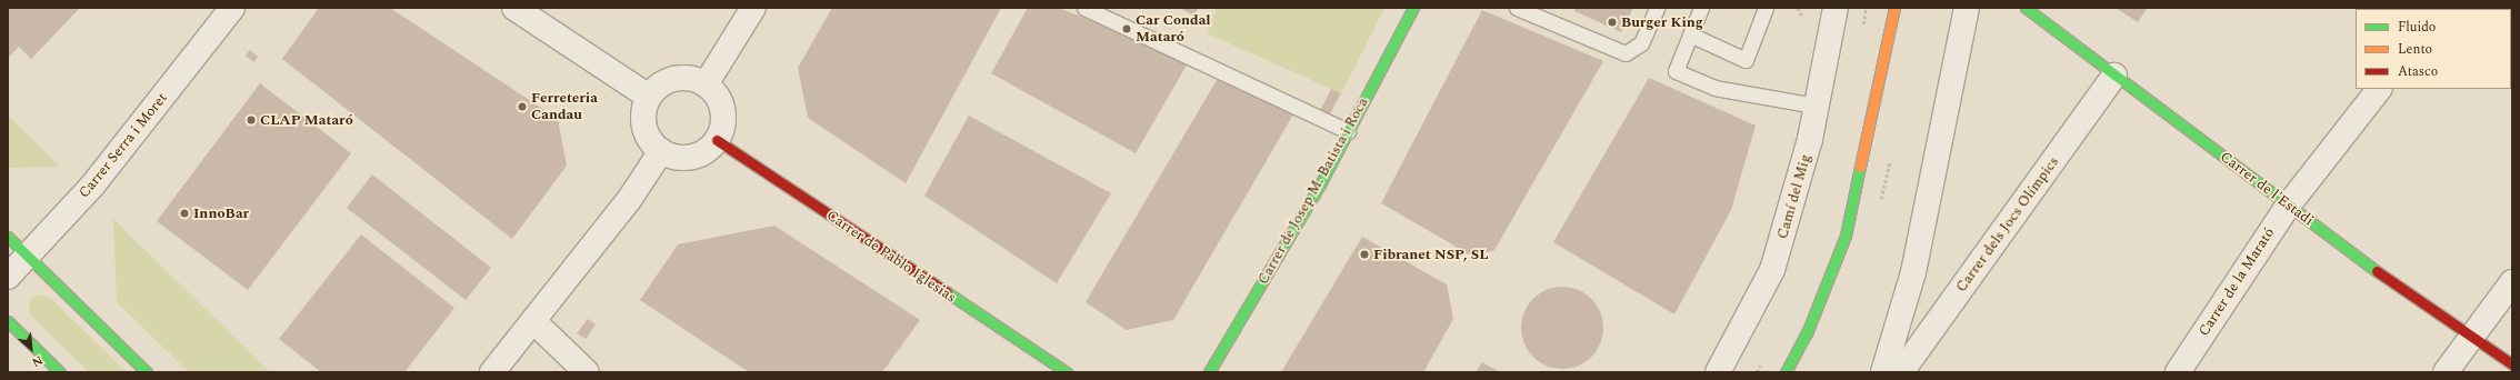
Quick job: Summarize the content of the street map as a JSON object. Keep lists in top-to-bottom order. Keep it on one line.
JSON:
{"streets":{"street":["Carrer Serra i Moret","Carrer de l'Estadi","Carrer de Josep M. Batista i Roca","Camí del Mig","Carrer dels Jocs Olímpics","Carrer de Pablo Iglesias","Carrer de la Marató"]},"crossings":[["Carrer de l'Estadi","Carrer dels Jocs Olímpics"],["Carrer de l'Estadi","Carrer de la Marató"]],"places":["Burger King","Car Condal Mataró","Ferreteria Candau","CLAP Mataró","InnoBar","Fibranet NSP, SL"],"legend":["Fluido","Lento","Atasco"],"north":"bottom right"}
